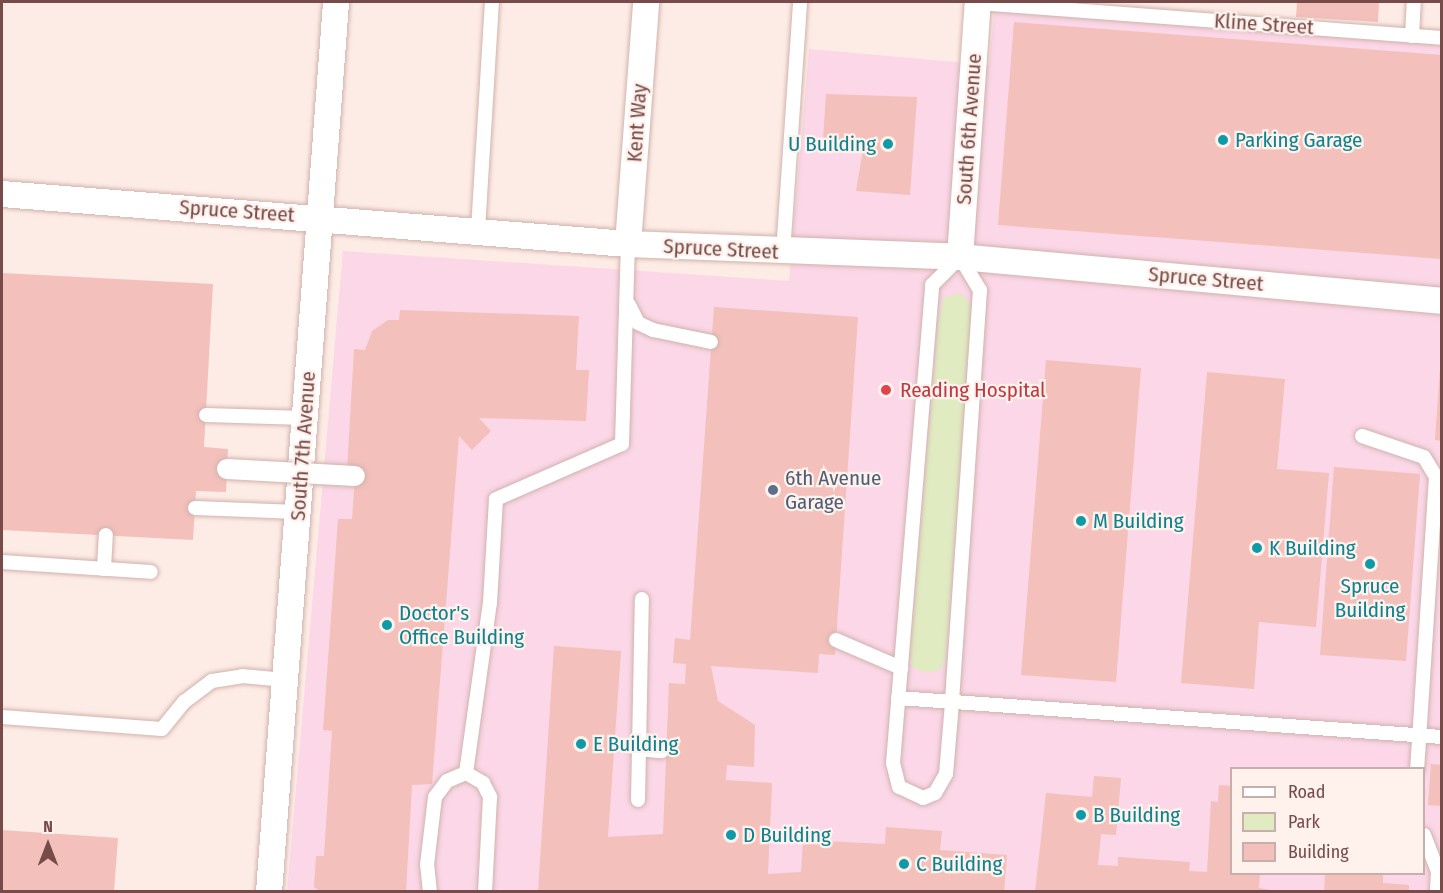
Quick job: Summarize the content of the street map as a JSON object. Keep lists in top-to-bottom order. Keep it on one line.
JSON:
{"streets":{"street":["Kent Way","South 6th Avenue","Spruce Street","South 7th Avenue"],"lane":["Kline Street"]},"crossings":[["Kline Street","South 6th Avenue"],["Kent Way","Spruce Street"],["South 6th Avenue","Spruce Street"],["Spruce Street","South 7th Avenue"]],"places":["Parking Garage","U Building","Reading Hospital","6th Avenue Garage","M Building","K Building","Spruce Building","Doctor's Office Building","E Building","B Building","D Building","C Building"],"legend":["Road","Park","Building"],"north":"top"}
